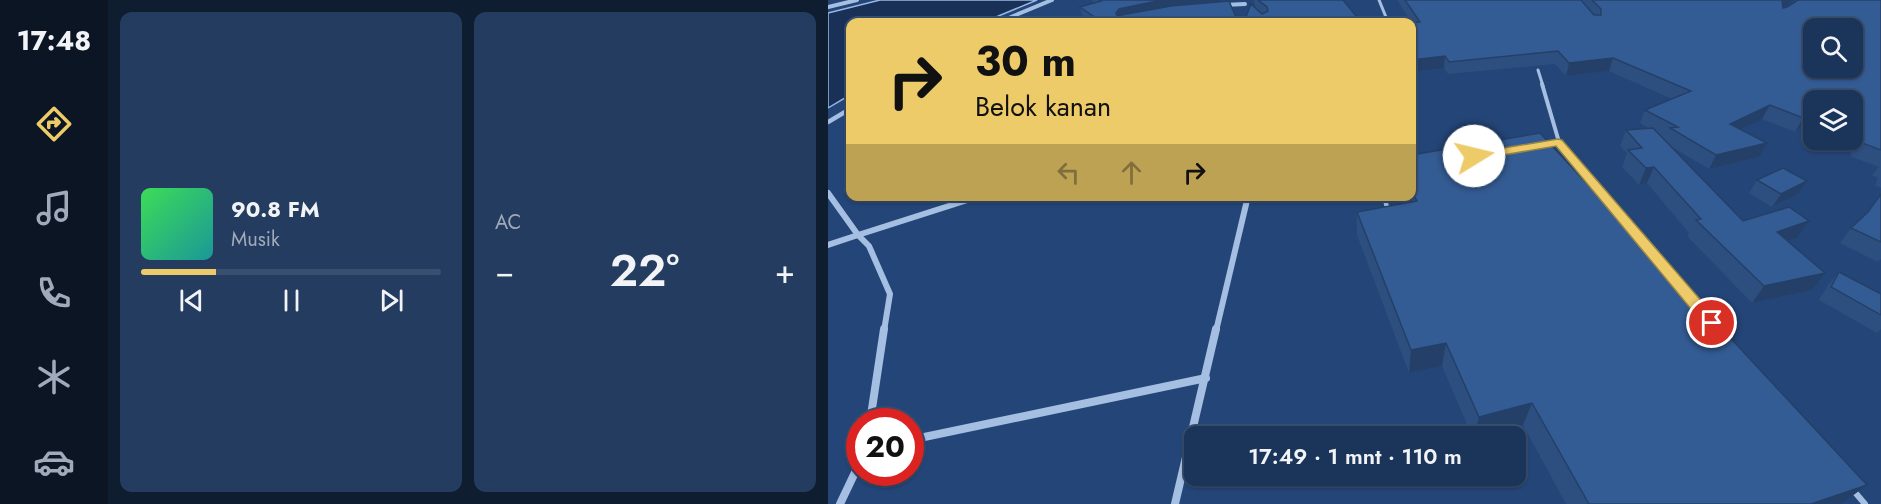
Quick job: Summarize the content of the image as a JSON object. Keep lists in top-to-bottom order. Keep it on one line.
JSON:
{"page":{"tabs":"17:48","tile":"AC","turn":["30 m","Belok kanan"],"song":["90.8 FM","Musik"],"heat":["−","22°","+"],"limit":"20","trip":"17:49 · 1 mnt · 110 m"}}
